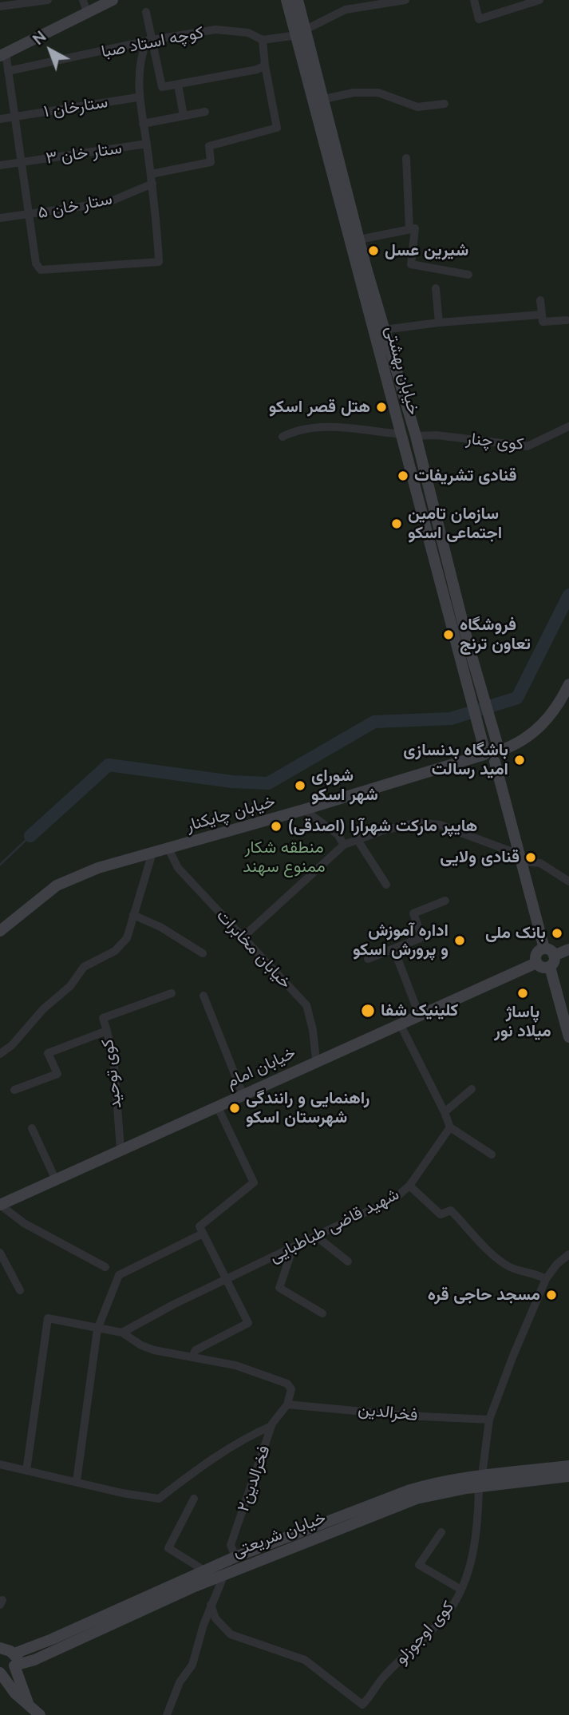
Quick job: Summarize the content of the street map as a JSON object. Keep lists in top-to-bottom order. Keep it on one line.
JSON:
{"streets":{"main road":["خیابان بهشتی","خیابان چایکنار","خیابان امام","خیابان شریعتی"],"street":["کوچه استاد صبا","ستارخان ۱","ستار خان ۳","ستار خان ۵","کوی چنار","خیابان مخابرات","کوی توحید","شهید قاضی طباطبایی","فخرالدین","فخرالدین۲","کوی اوجوزلو"]},"crossings":[["کوچه استاد صبا","خیابان بهشتی"],["خیابان بهشتی","کوی چنار"],["خیابان بهشتی","خیابان چایکنار"],["خیابان چایکنار","خیابان مخابرات"],["خیابان مخابرات","خیابان امام"],["خیابان امام","کوی توحید"],["فخرالدین","فخرالدین۲"],["فخرالدین","کوی اوجوزلو"],["فخرالدین۲","خیابان شریعتی"],["خیابان شریعتی","کوی اوجوزلو"]],"parks":["منطقه شکار ممنوع سهند"],"places":["شیرین عسل","هتل قصر اسکو","قنادی تشریفات","سازمان تامین اجتماعی اسکو","فروشگاه تعاون ترنج","باشگاه بدنسازی امید رسالت","شورای شهر اسکو","هایپر مارکت شهرآرا (اصدقی)","قنادی ولایی","بانک ملی","اداره آموزش و پرورش اسکو","پاساژ میلاد نور","کلینیک شفا","راهنمایی و رانندگی شهرستان اسکو","مسجد حاجی قره"],"north":"top left"}
